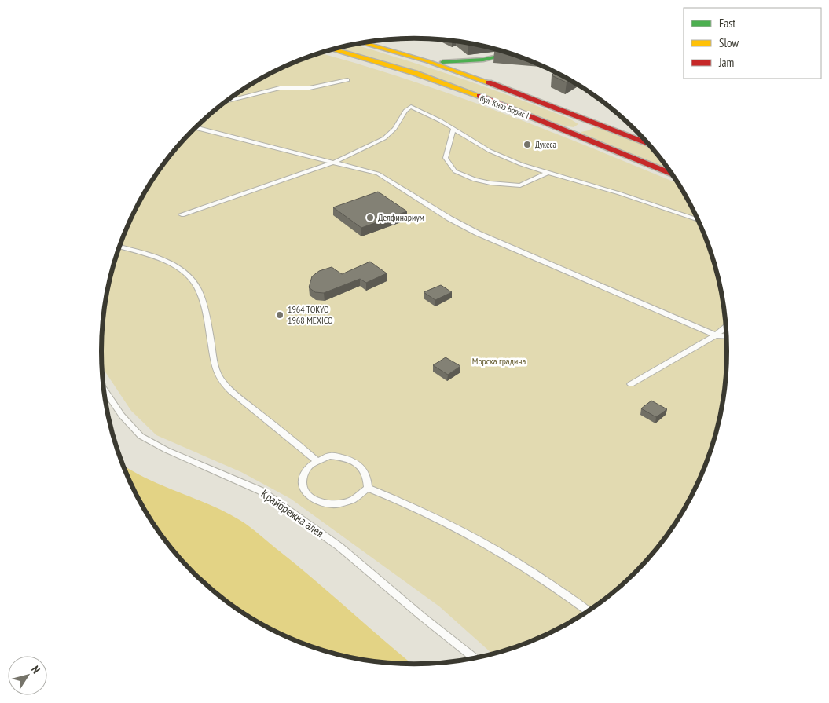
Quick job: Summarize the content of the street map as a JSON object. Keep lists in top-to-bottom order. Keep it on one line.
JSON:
{"streets":{"main road":["бул. Княз Борис I"],"lane":["Крайбрежна алея"]},"parks":["Морска градина"],"places":["Дукеса","Делфинариум","1964 TOKYO 1968 MEXICO"],"legend":["Fast","Slow","Jam"],"north":"top right"}
